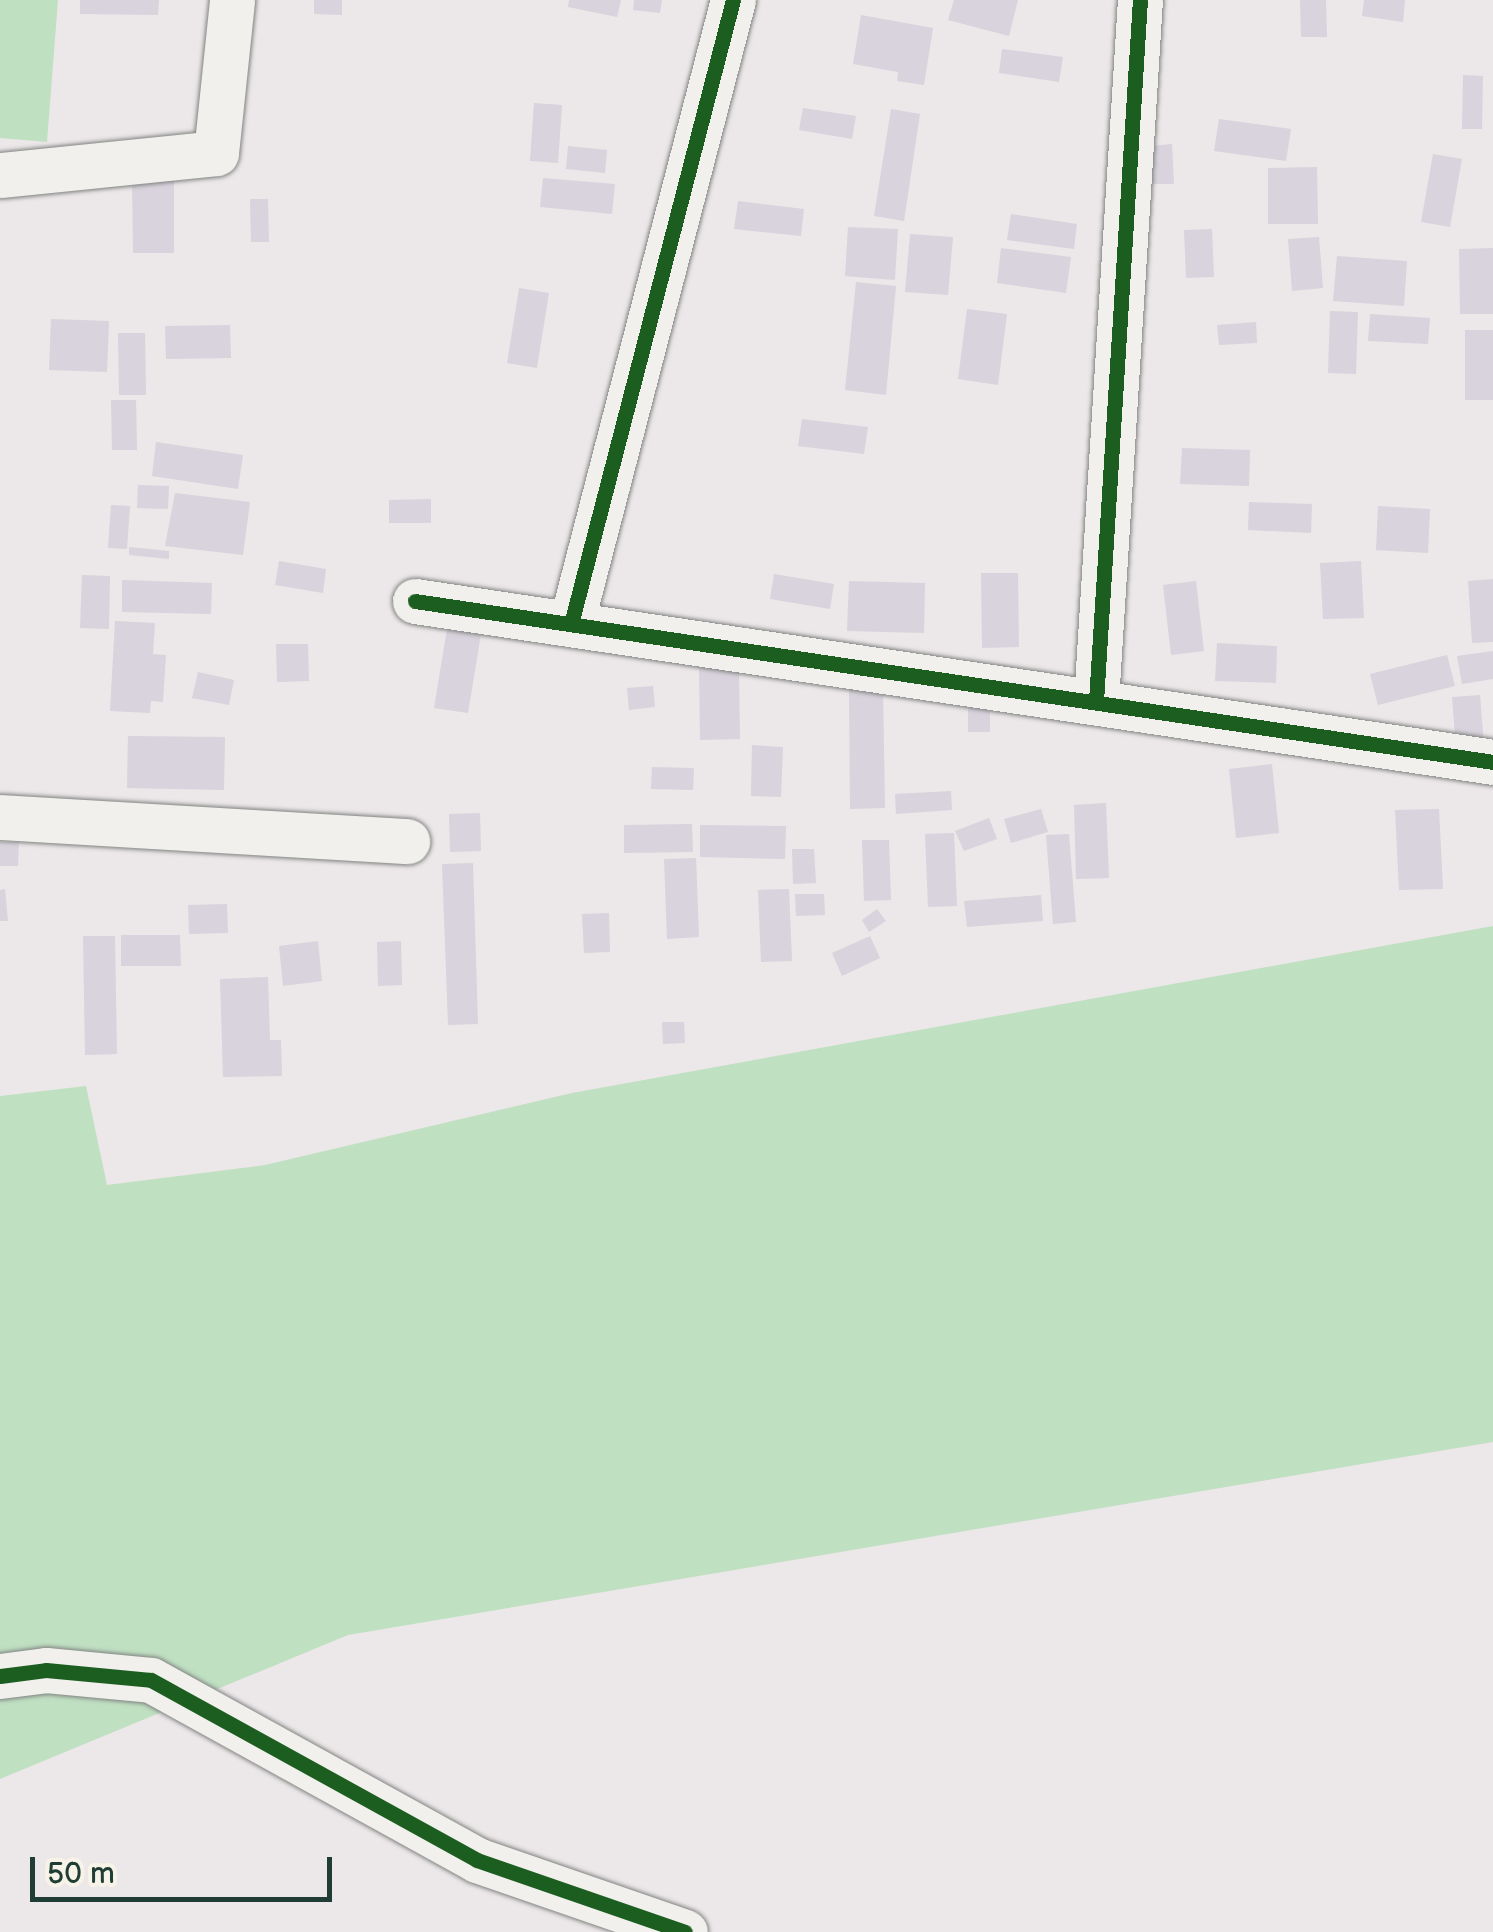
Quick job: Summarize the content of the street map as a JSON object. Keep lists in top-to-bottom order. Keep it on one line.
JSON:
{"scale_bar":"50 m"}
